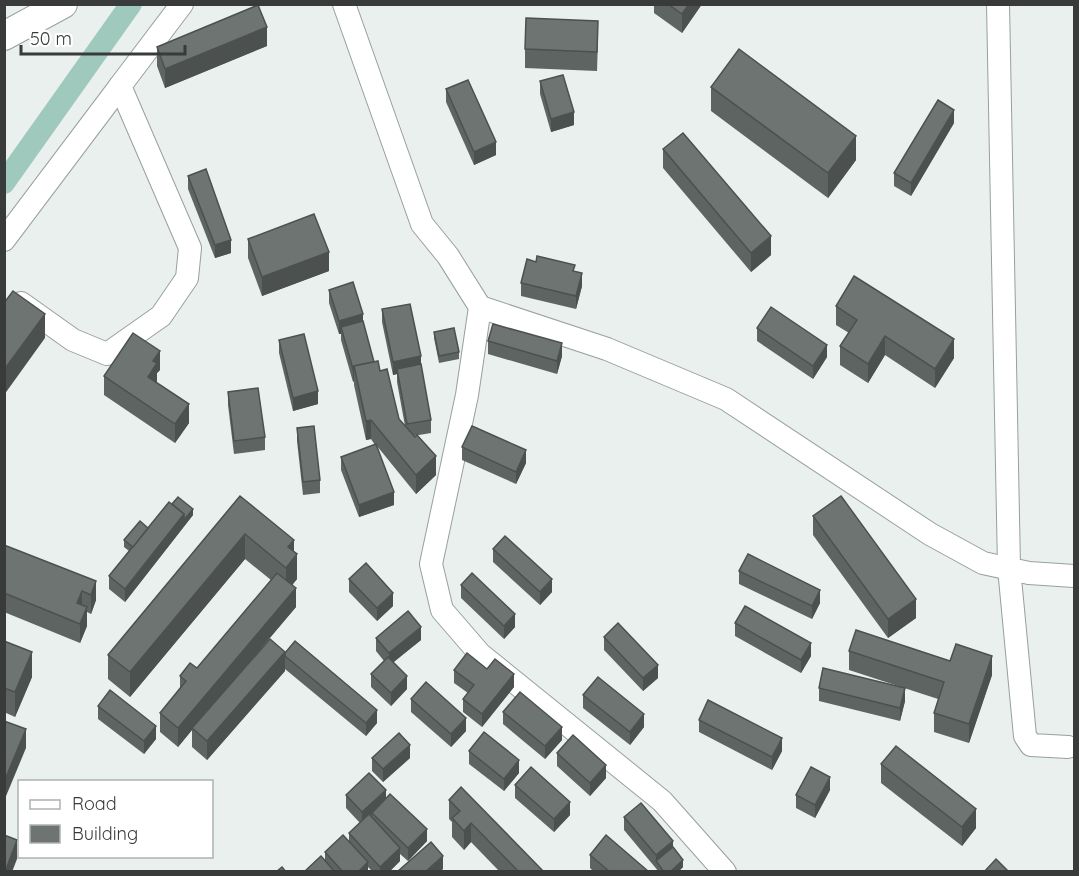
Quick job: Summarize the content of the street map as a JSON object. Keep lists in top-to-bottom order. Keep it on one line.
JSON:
{"legend":["Road","Building"],"scale_bar":"50 m"}
